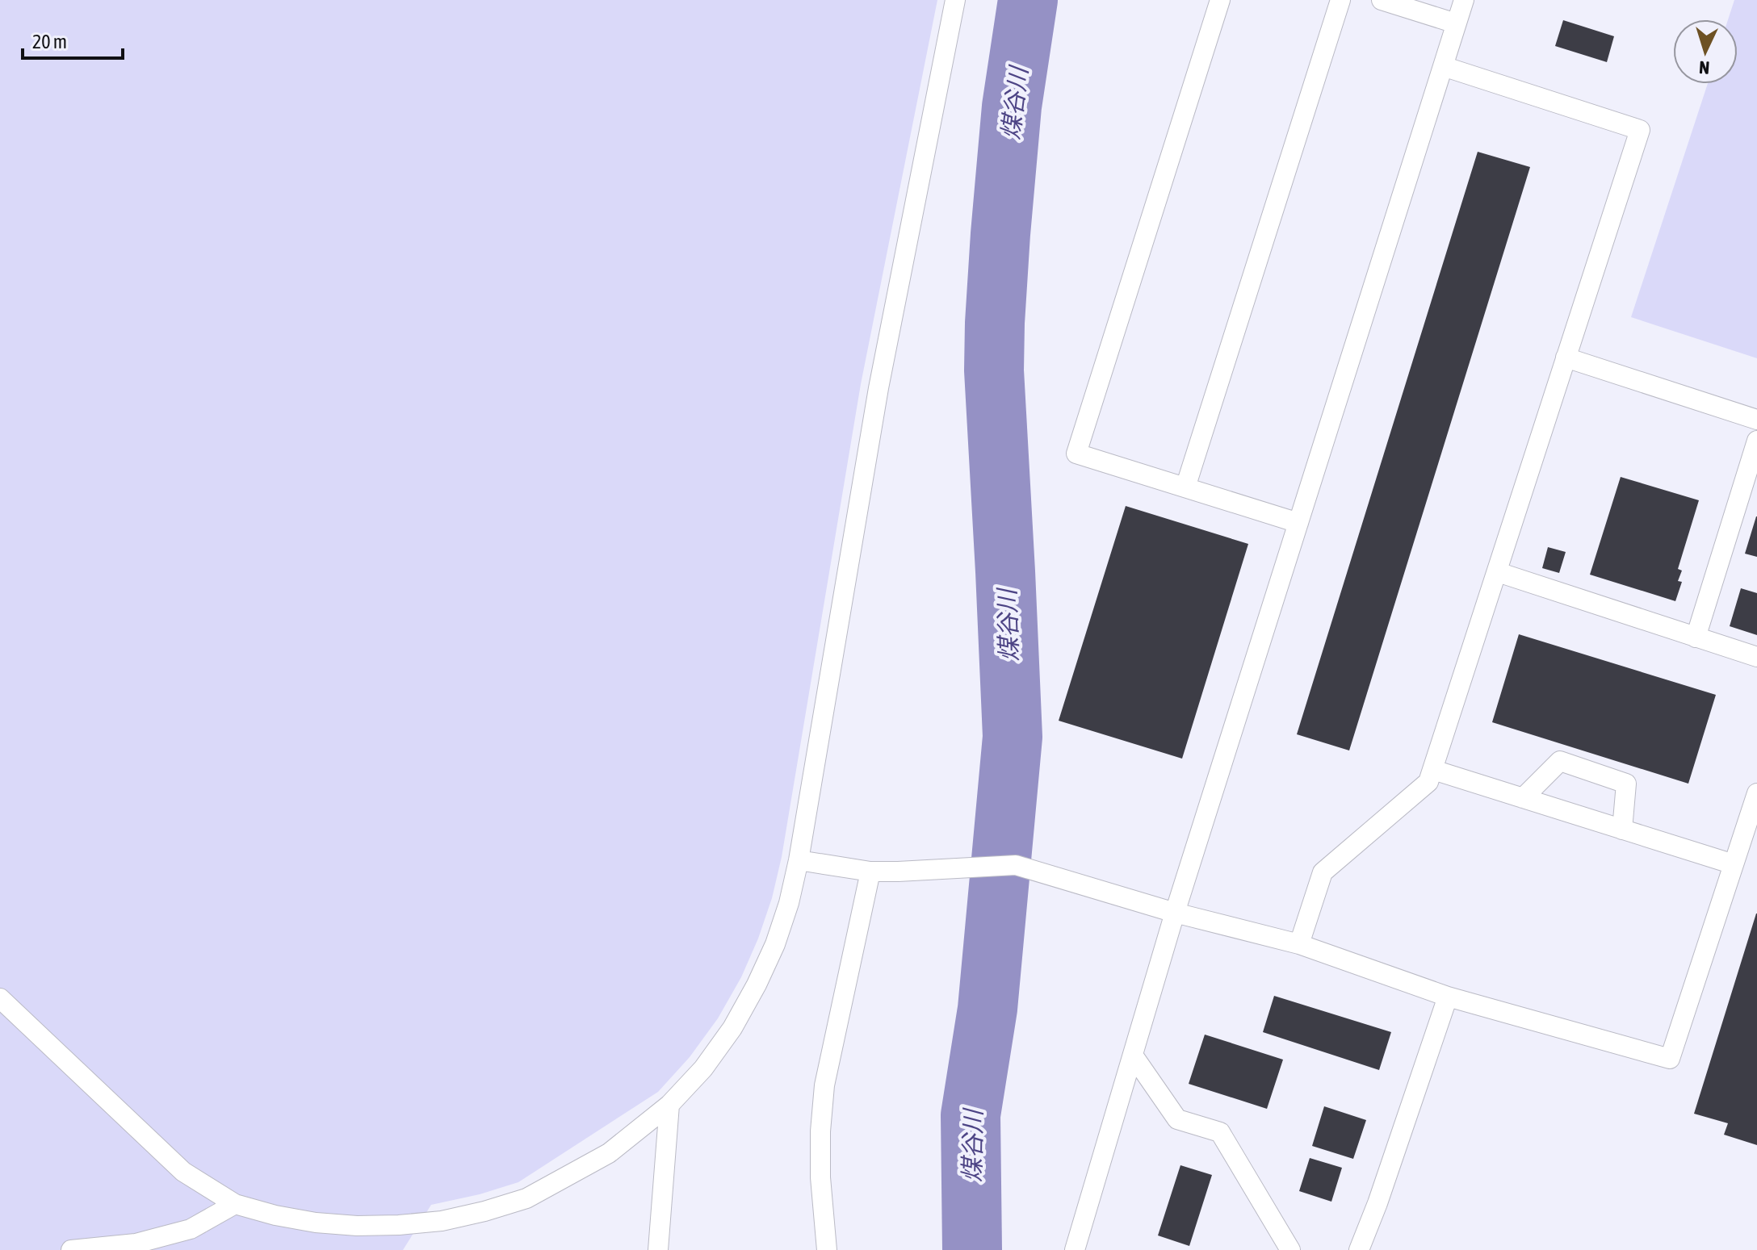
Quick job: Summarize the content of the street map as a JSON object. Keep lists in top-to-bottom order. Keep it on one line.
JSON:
{"water":["煤谷川"],"scale_bar":"20 m","north":"bottom"}
